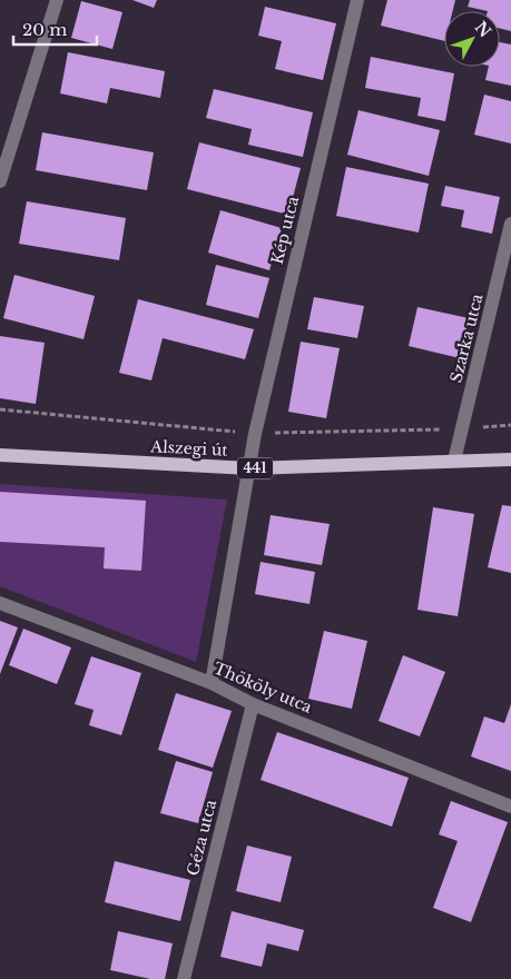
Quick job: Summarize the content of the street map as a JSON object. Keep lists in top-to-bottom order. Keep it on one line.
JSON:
{"streets":{"main road":["Alszegi út","441"],"street":["Kép utca","Szarka utca","Thököly utca","Géza utca"]},"crossings":[["Kép utca","Alszegi út"],["Szarka utca","Alszegi út"],["Thököly utca","Géza utca"]],"scale_bar":"20 m","north":"top right"}
